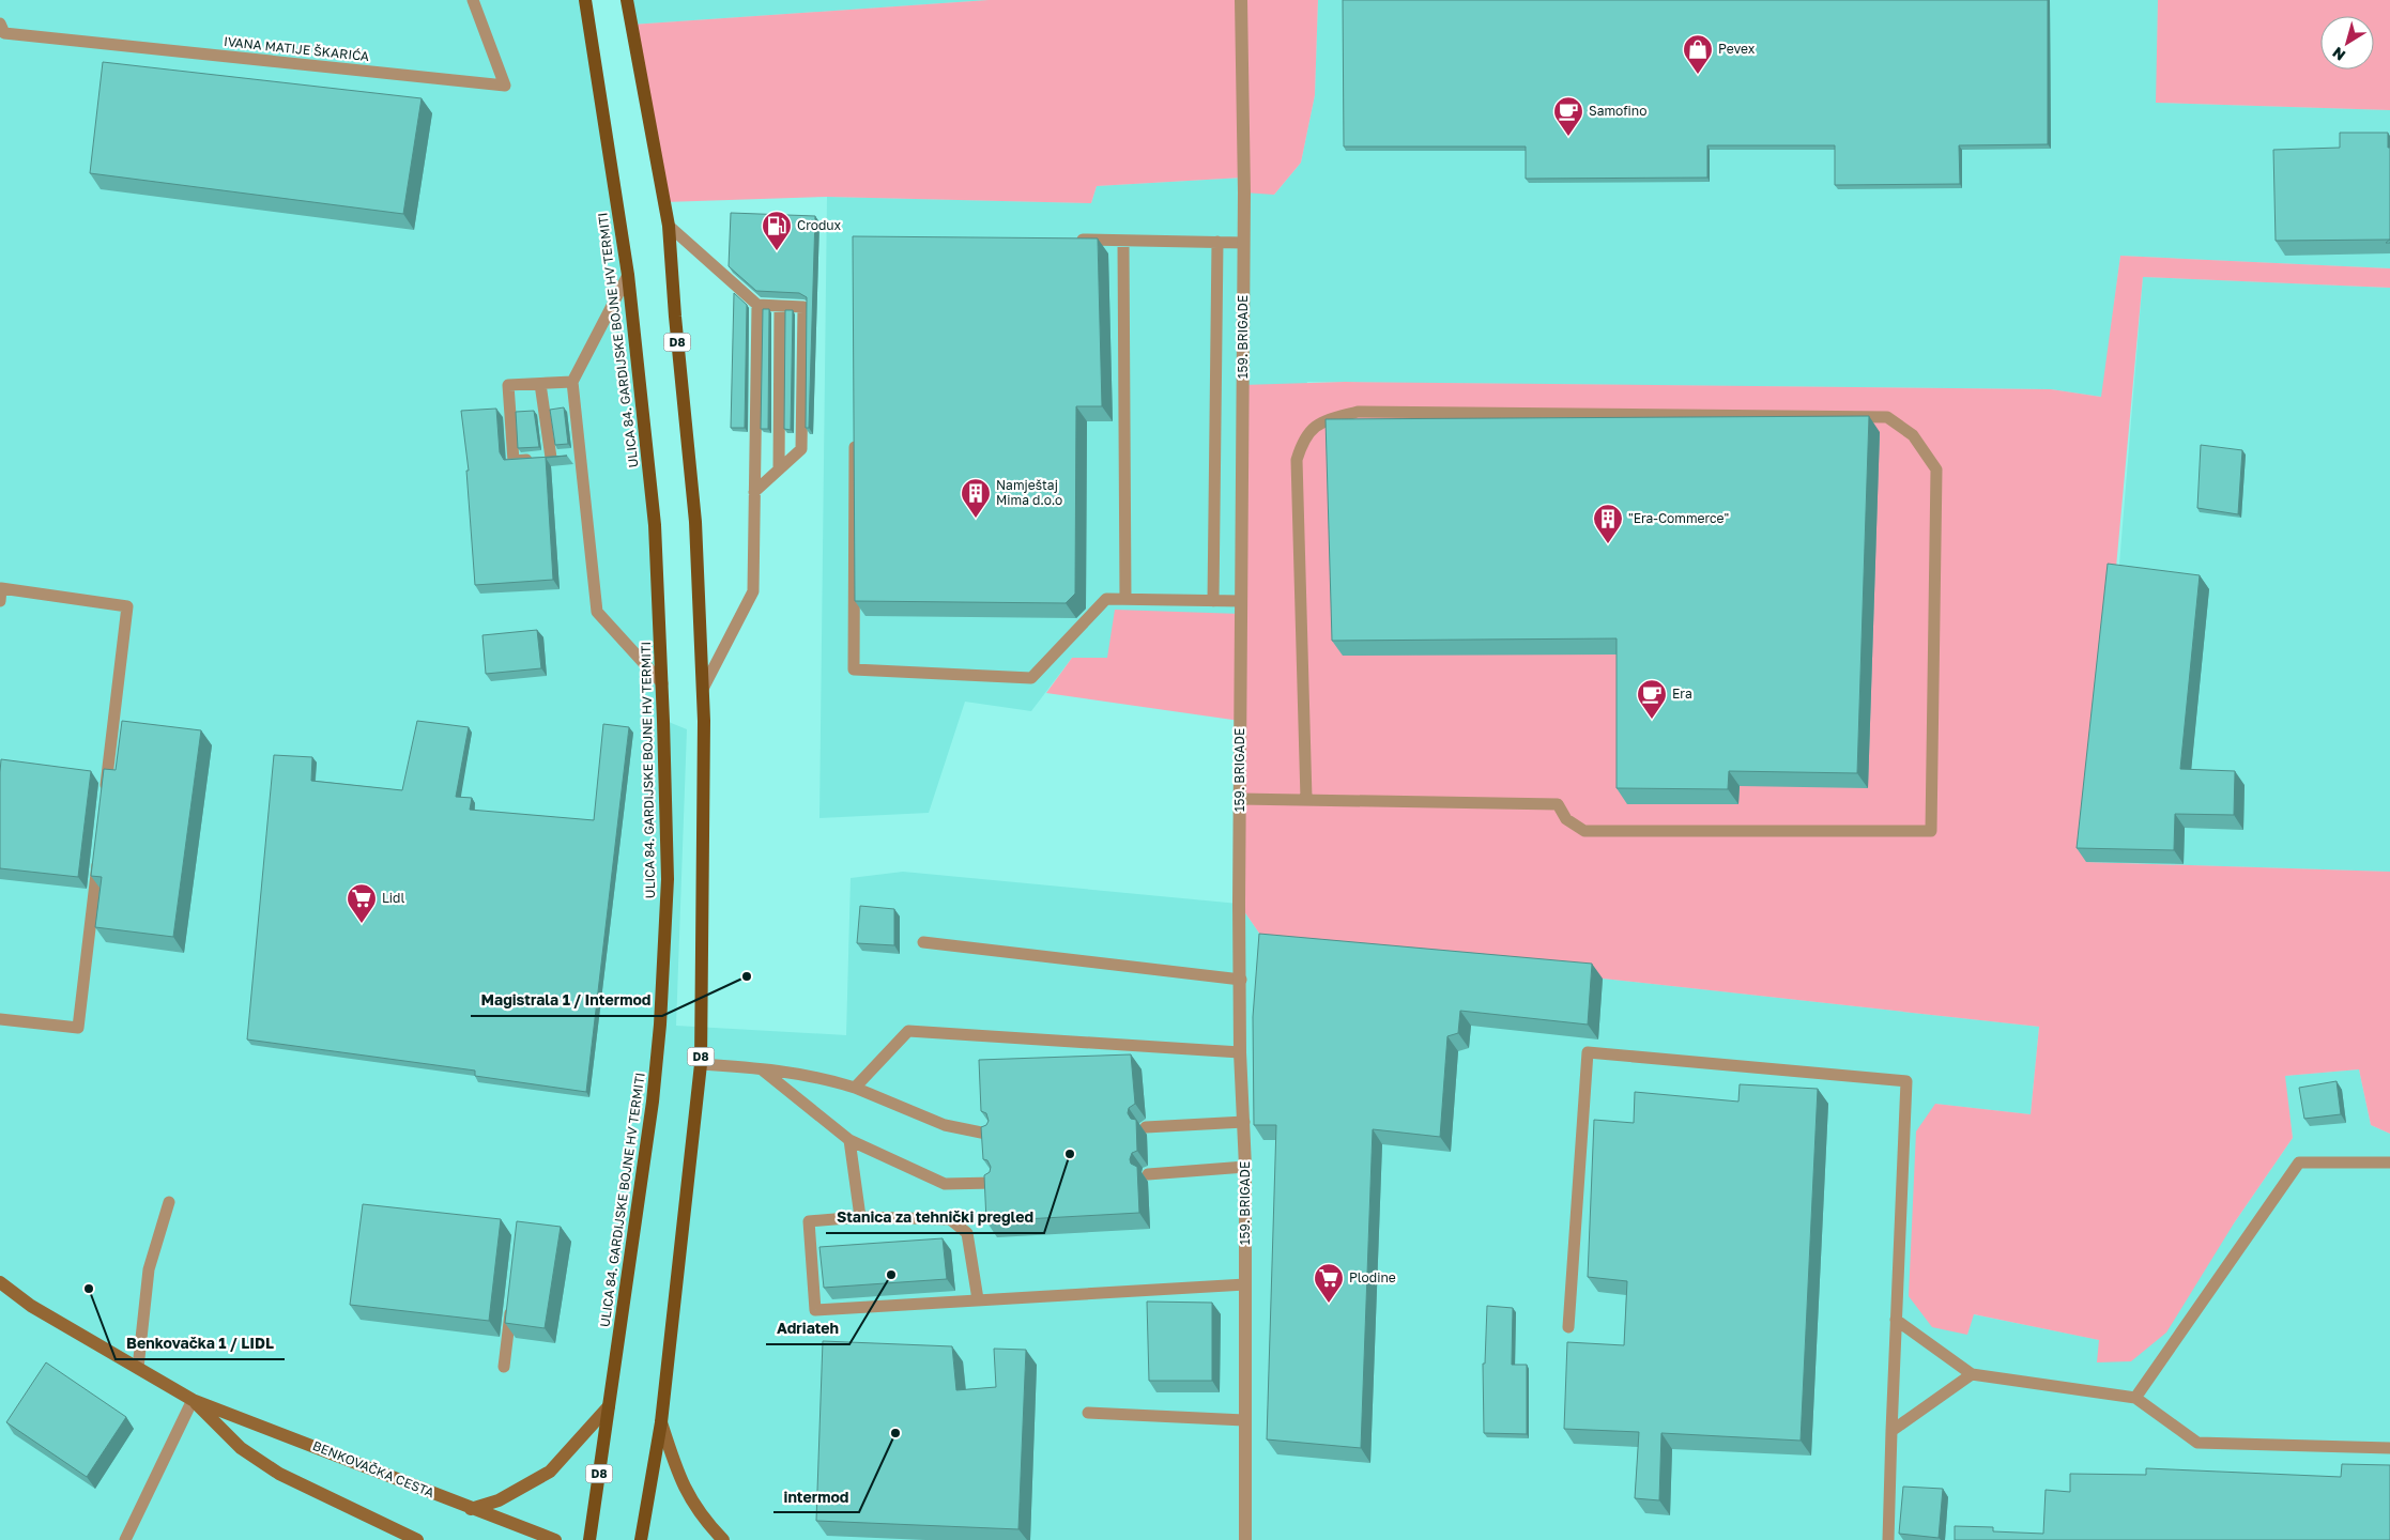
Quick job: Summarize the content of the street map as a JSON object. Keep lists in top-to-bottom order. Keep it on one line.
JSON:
{"streets":{"main road":["ULICA 84. GARDIJSKE BOJNE HV TERMITI","D8","BENKOVAČKA CESTA"],"street":["159. BRIGADE"],"lane":["IVANA MATIJE ŠKARIĆA"]},"places":{"shop":["Pevex"],"cafe":["Samofino","Era"],"fuel station":["Crodux"],"building":["Namještaj Mima d.o.o","\"Era-Commerce\""],"supermarket":["Lidl","Plodine"],"other":["Magistrala 1 / Intermod","Stanica za tehnički pregled","Adriateh","Benkovačka 1 / LIDL","intermod"]},"north":"bottom left"}
